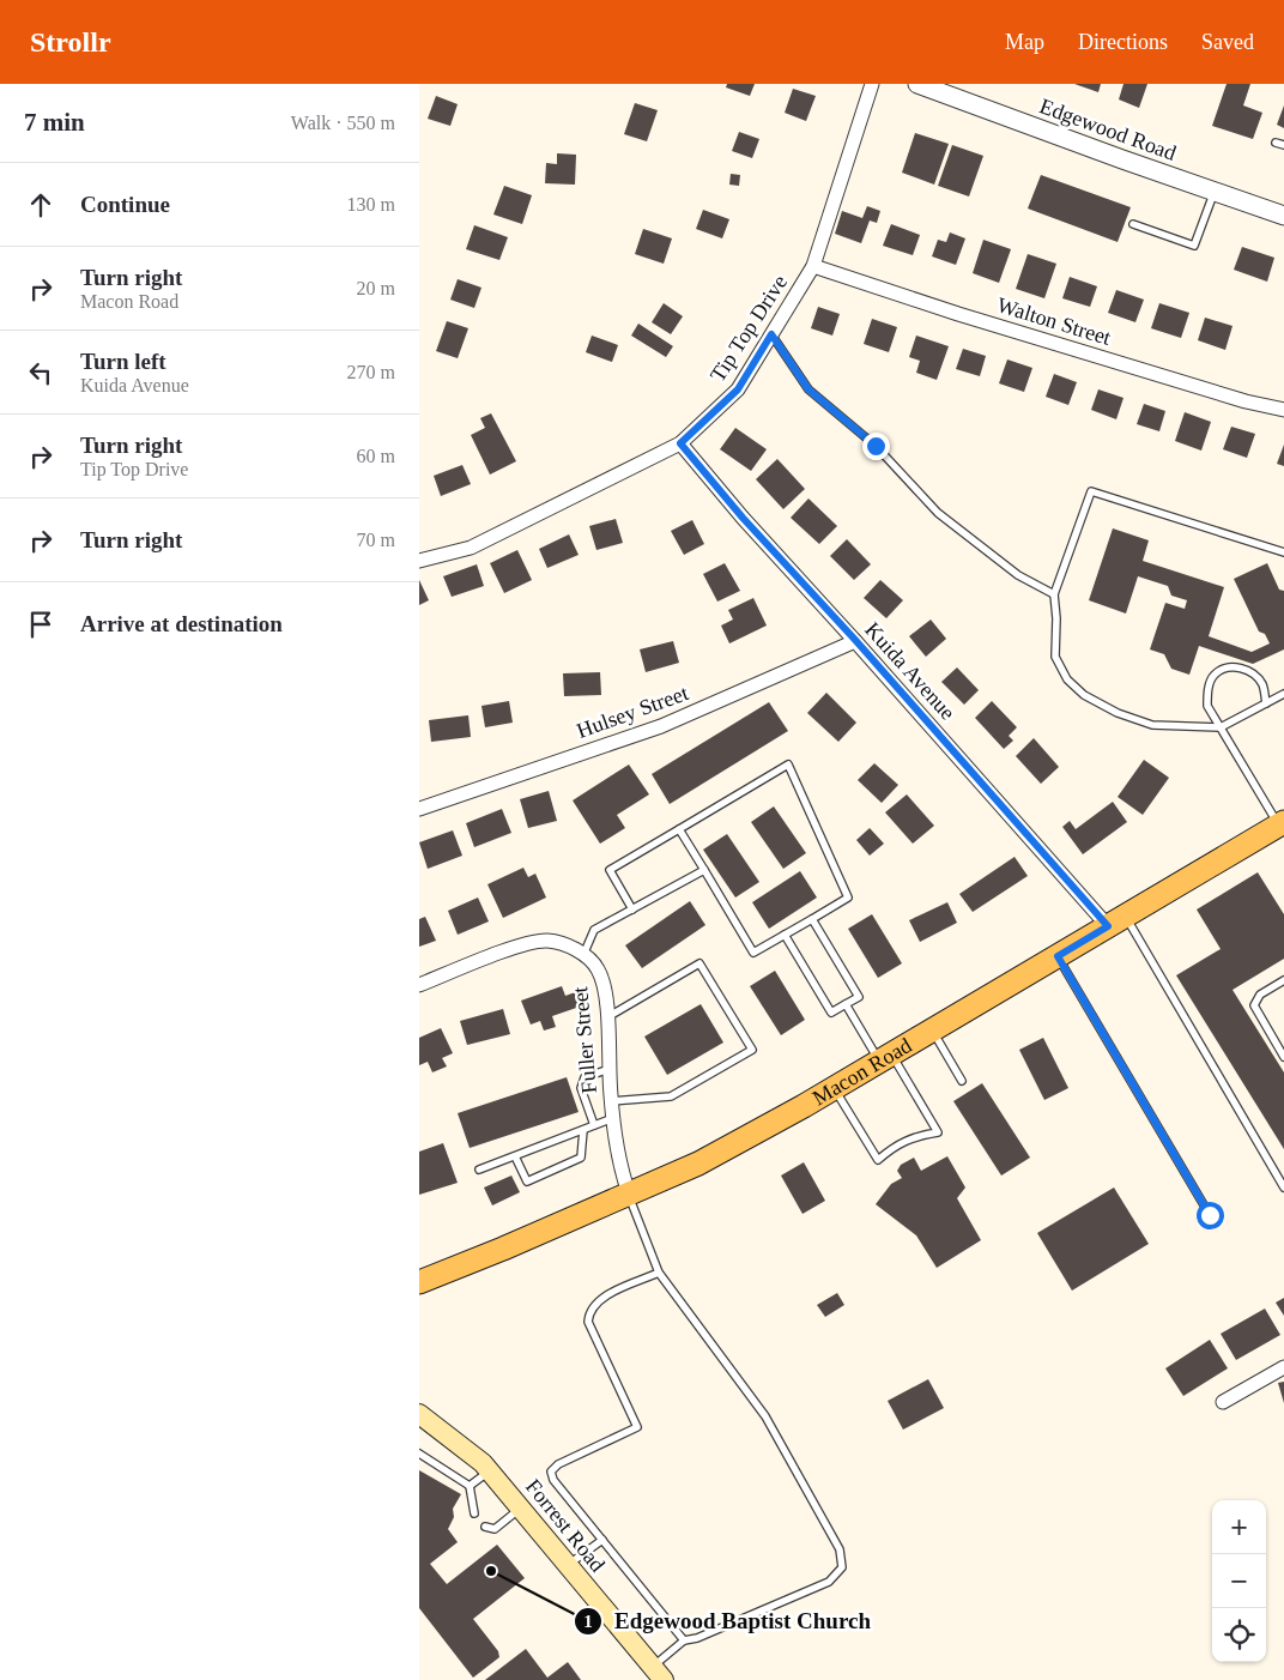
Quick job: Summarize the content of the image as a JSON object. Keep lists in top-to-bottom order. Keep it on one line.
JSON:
{"streets":{"main road":["Macon Road","Forrest Road"],"street":["Edgewood Road","Walton Street","Tip Top Drive","Kuida Avenue","Hulsey Street","Fuller Street"]},"crossings":[["Walton Street","Tip Top Drive"],["Tip Top Drive","Kuida Avenue"],["Kuida Avenue","Hulsey Street"],["Kuida Avenue","Macon Road"],["Fuller Street","Macon Road"]],"places":["Edgewood Baptist Church"],"page":{"header":"Strollr","nav":["Map","Directions","Saved"],"heading":["7 min","Walk · 550 m"],"list":[["Continue","130 m"],["Turn right","Macon Road","20 m"],["Turn left","Kuida Avenue","270 m"],["Turn right","Tip Top Drive","60 m"],["Turn right","70 m"],"Arrive at destination"],"map_buttons":["+","−"]}}
